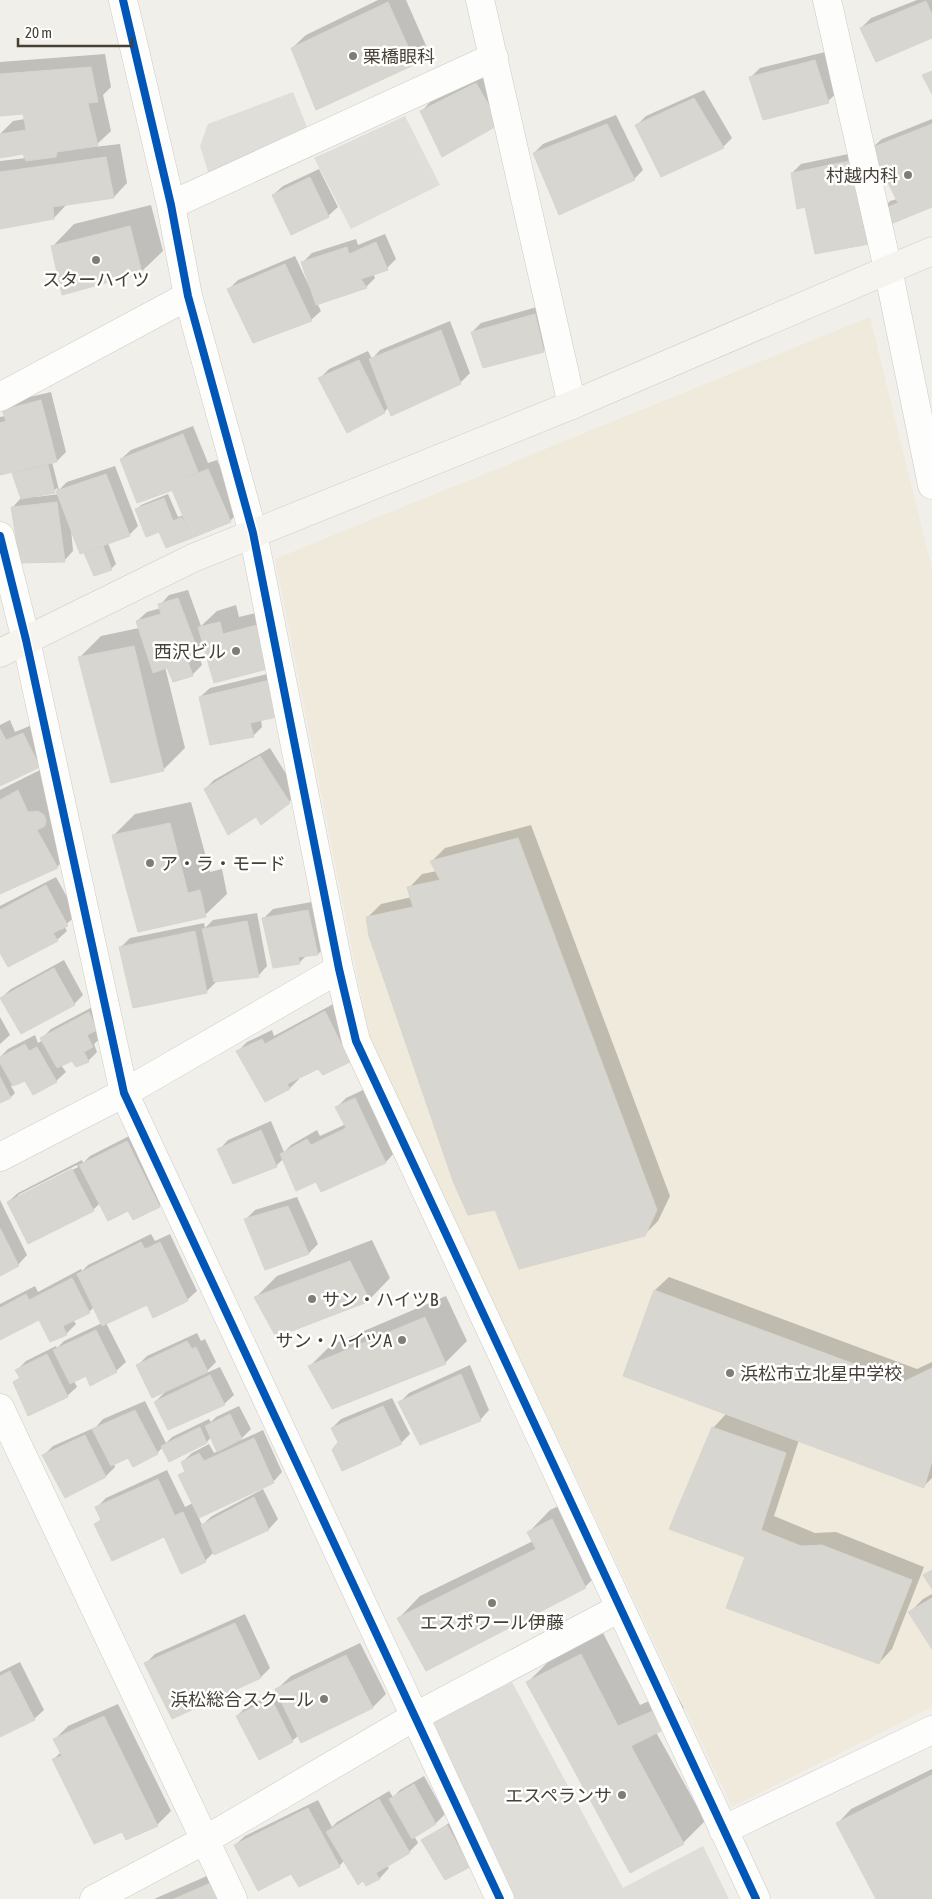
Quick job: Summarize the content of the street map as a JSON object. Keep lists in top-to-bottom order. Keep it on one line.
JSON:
{"places":["栗橋眼科","村越内科","スターハイツ","西沢ビル","ア・ラ・モード","サン・ハイツB","サン・ハイツA","浜松市立北星中学校","エスポワール伊藤","浜松総合スクール","エスペランサ"],"scale_bar":"20 m"}
